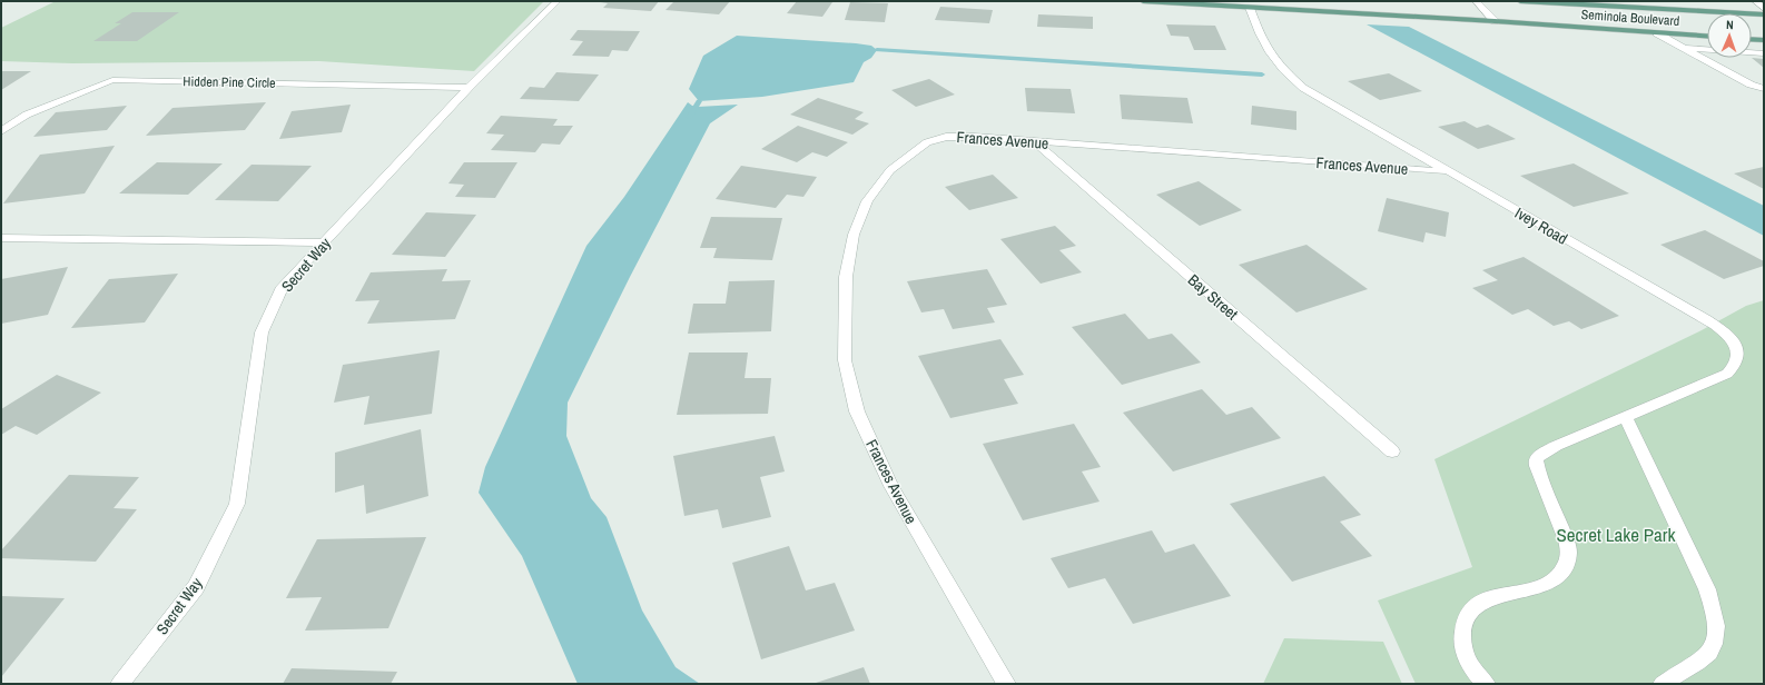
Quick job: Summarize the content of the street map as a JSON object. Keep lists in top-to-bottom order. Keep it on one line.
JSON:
{"streets":{"main road":["Seminola Boulevard"],"street":["Hidden Pine Circle","Frances Avenue","Ivey Road","Secret Way","Bay Street"]},"crossings":[["Seminola Boulevard","Ivey Road"],["Hidden Pine Circle","Secret Way"],["Frances Avenue","Ivey Road"],["Frances Avenue","Bay Street"]],"parks":["Secret Lake Park"],"north":"top"}
